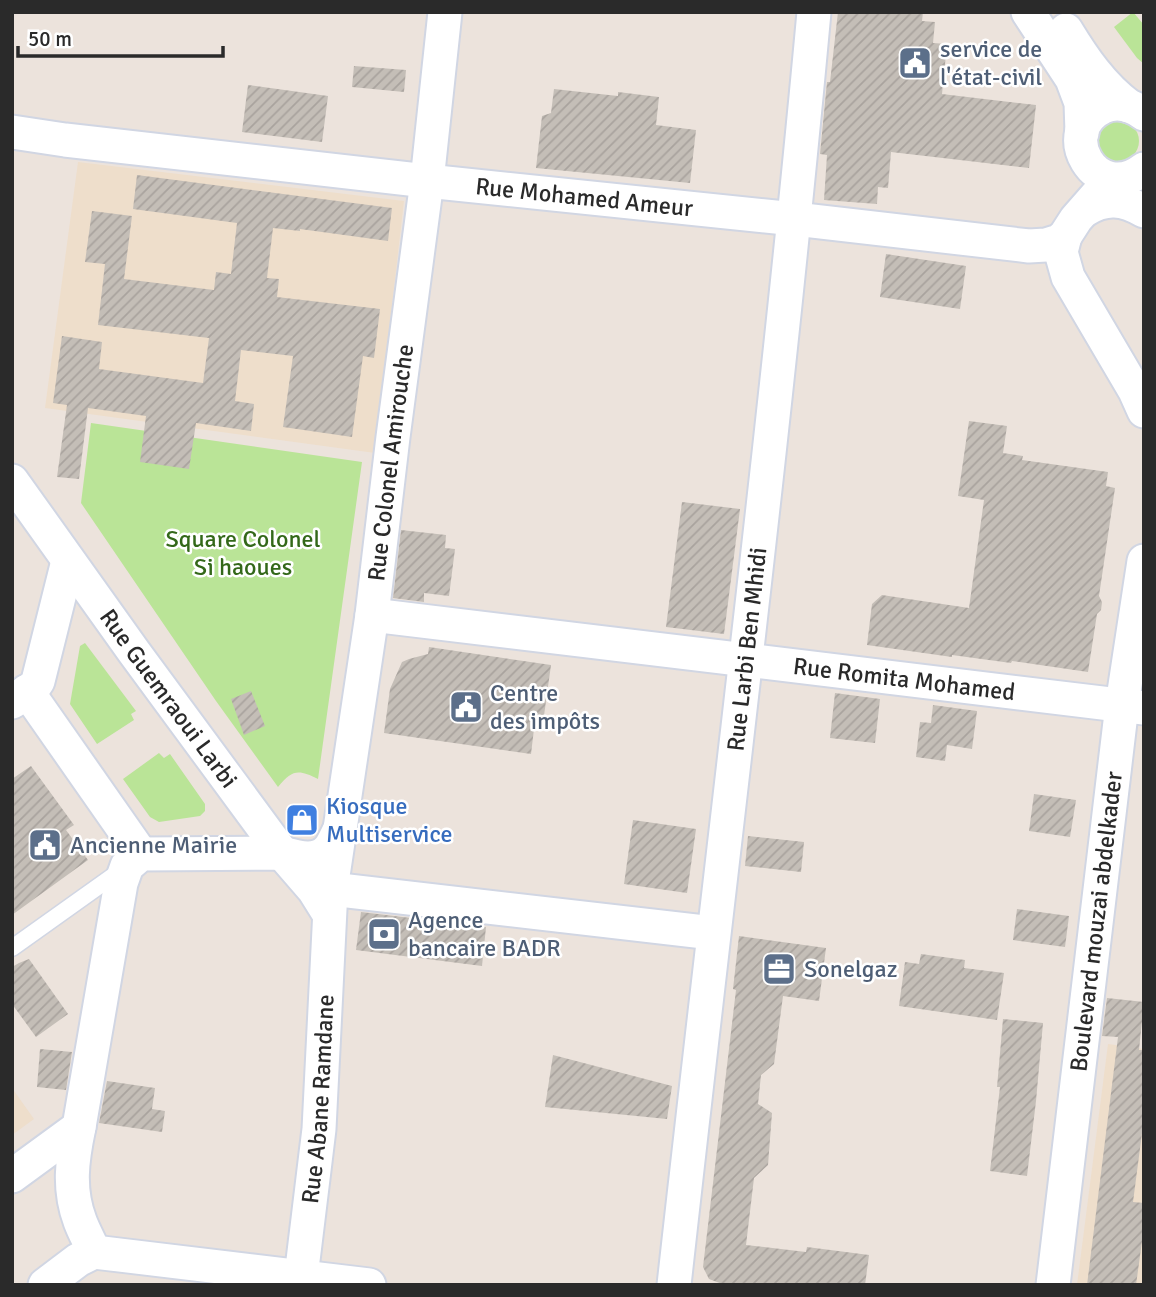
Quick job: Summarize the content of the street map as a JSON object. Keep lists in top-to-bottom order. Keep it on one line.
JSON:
{"streets":{"street":["Rue Mohamed Ameur","Rue Colonel Amirouche","Rue Larbi Ben Mhidi","Rue Romita Mohamed","Rue Guemraoui Larbi","Boulevard mouzai abdelkader","Rue Abane Ramdane"]},"crossings":[["Rue Mohamed Ameur","Rue Colonel Amirouche"],["Rue Mohamed Ameur","Rue Larbi Ben Mhidi"],["Rue Colonel Amirouche","Rue Romita Mohamed"],["Rue Colonel Amirouche","Rue Guemraoui Larbi"],["Rue Colonel Amirouche","Rue Abane Ramdane"],["Rue Larbi Ben Mhidi","Rue Romita Mohamed"],["Rue Romita Mohamed","Boulevard mouzai abdelkader"],["Rue Guemraoui Larbi","Rue Abane Ramdane"]],"parks":["Square Colonel Si haoues"],"places":{"public building":["service de l'état-civil","Centre des impôts","Ancienne Mairie"],"shop":["Kiosque Multiservice"],"bank":["Agence bancaire BADR"],"office":["Sonelgaz"]},"scale_bar":"50 m"}
